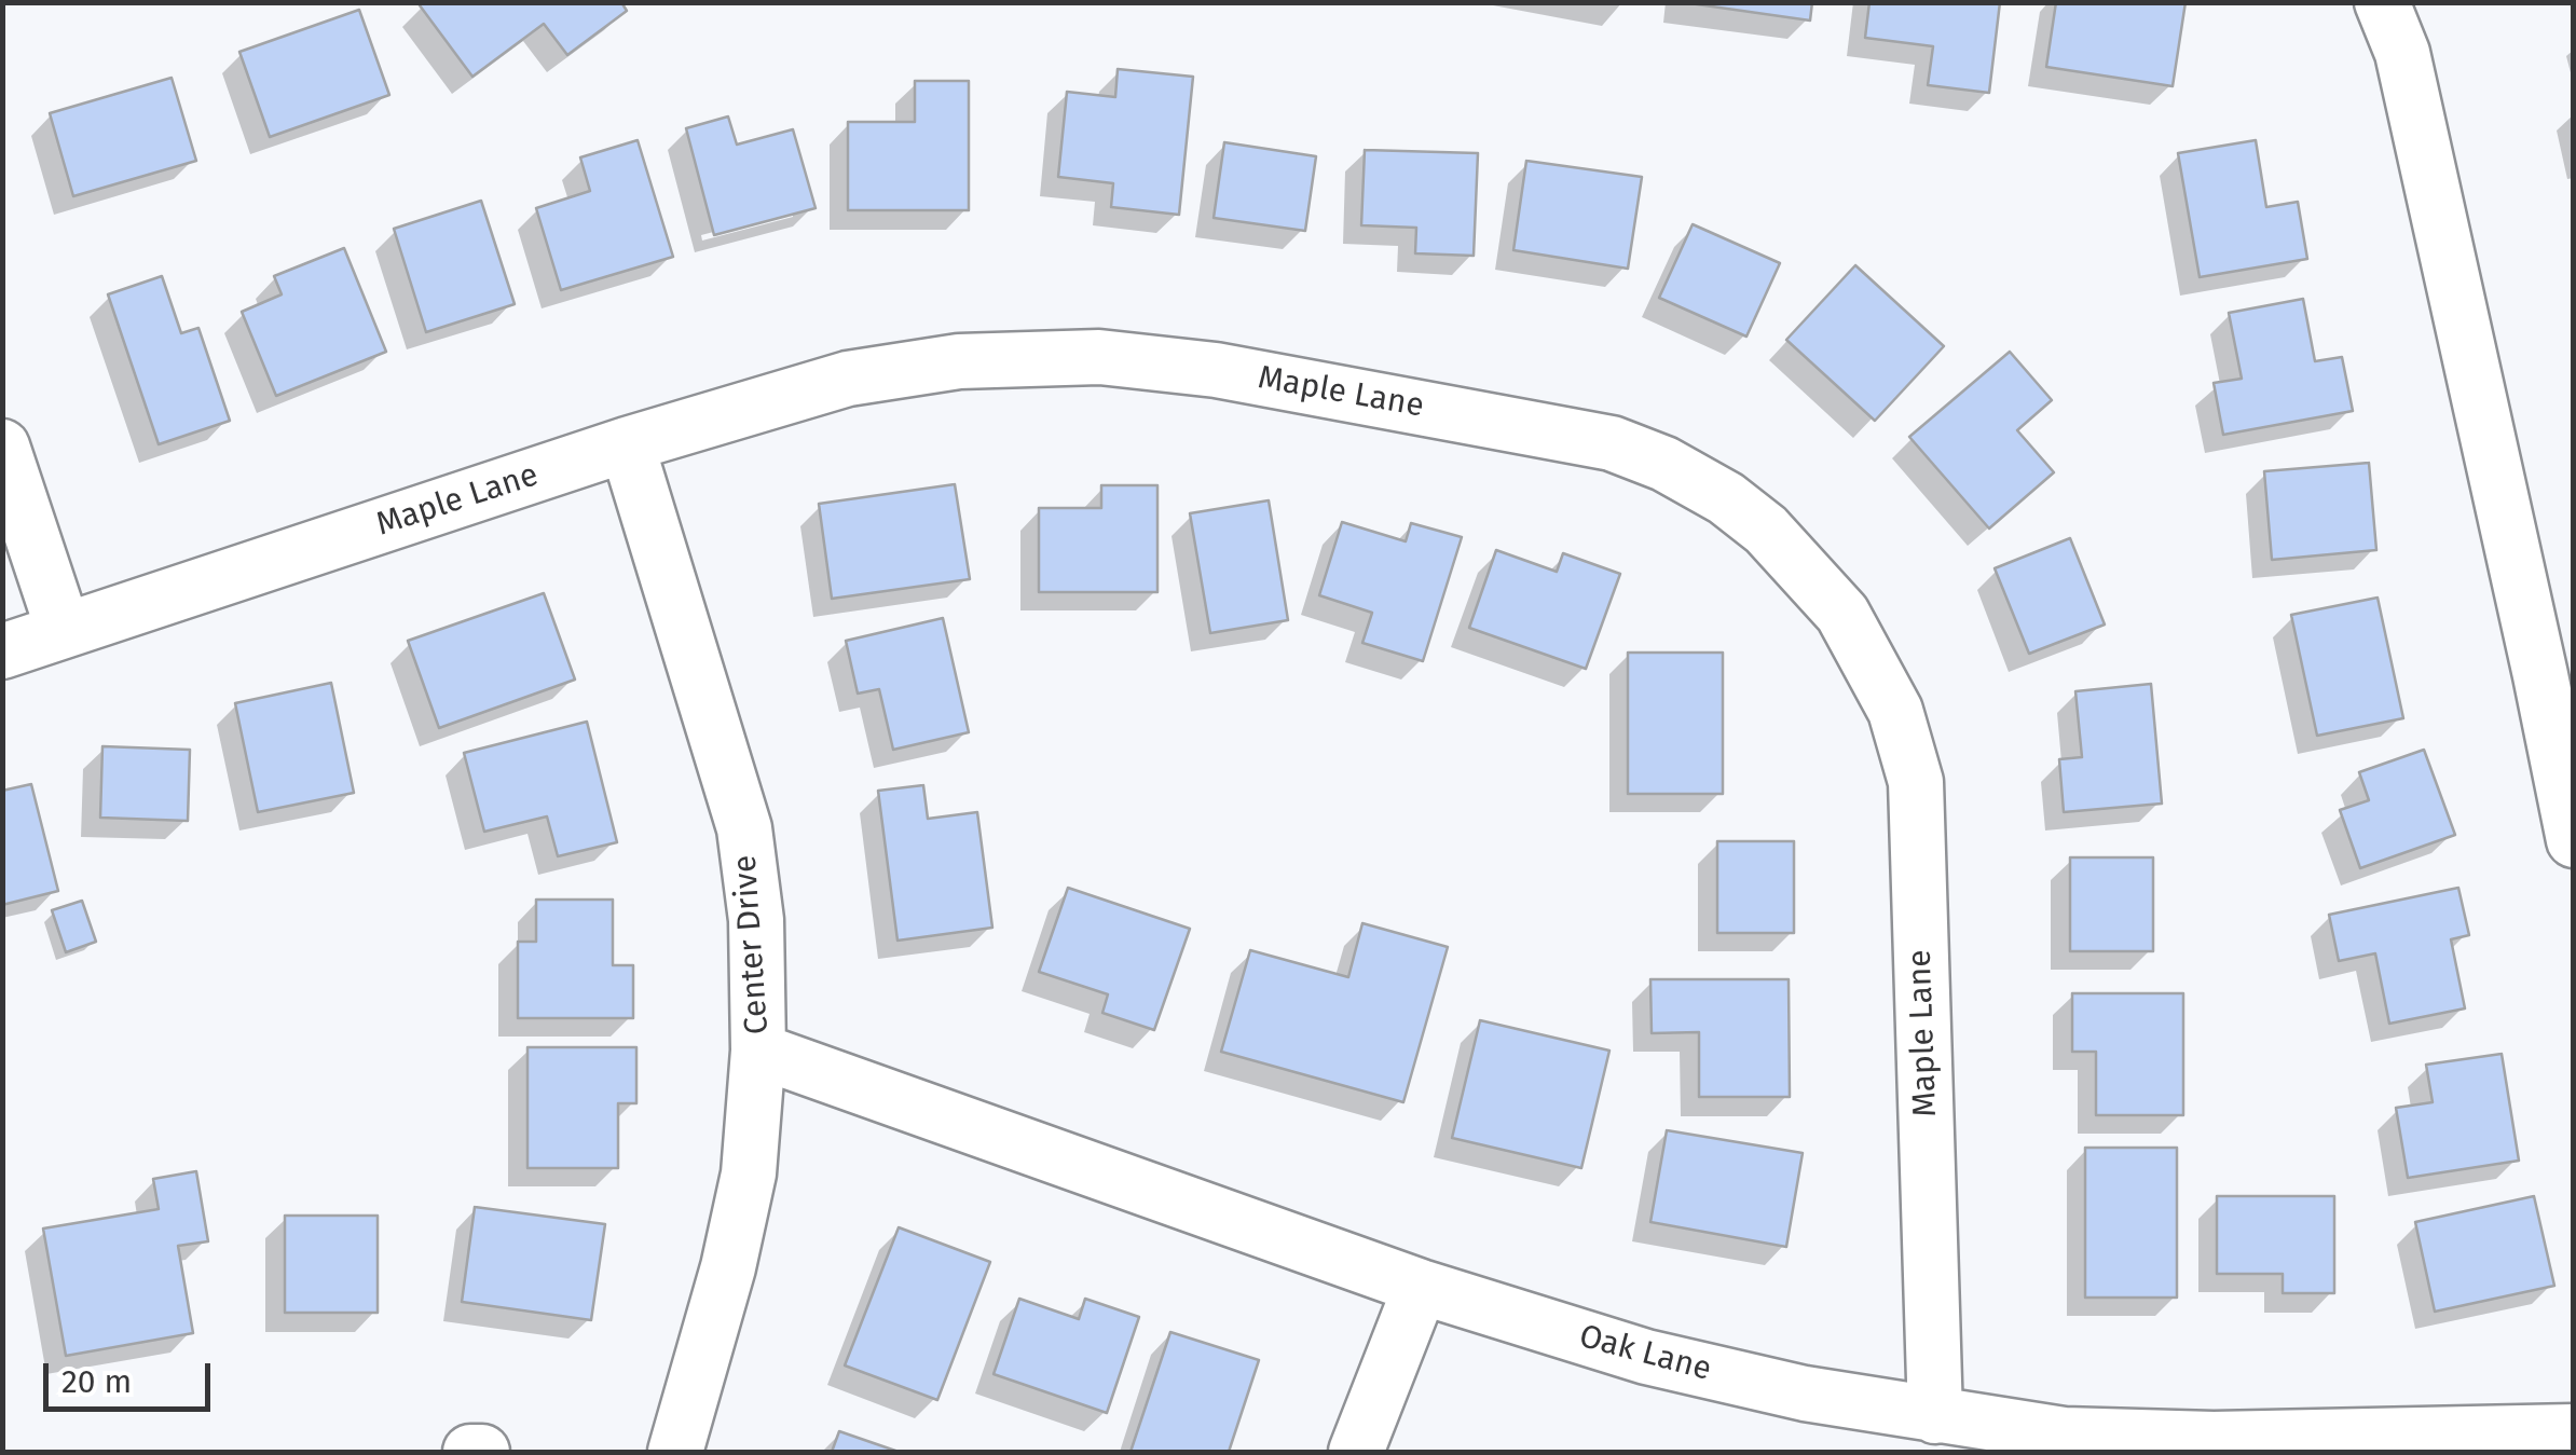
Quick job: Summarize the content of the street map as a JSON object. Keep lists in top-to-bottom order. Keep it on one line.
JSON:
{"streets":{"street":["Maple Lane","Center Drive","Oak Lane"]},"crossings":[["Maple Lane","Center Drive"],["Maple Lane","Oak Lane"],["Center Drive","Oak Lane"]],"scale_bar":"20 m"}
